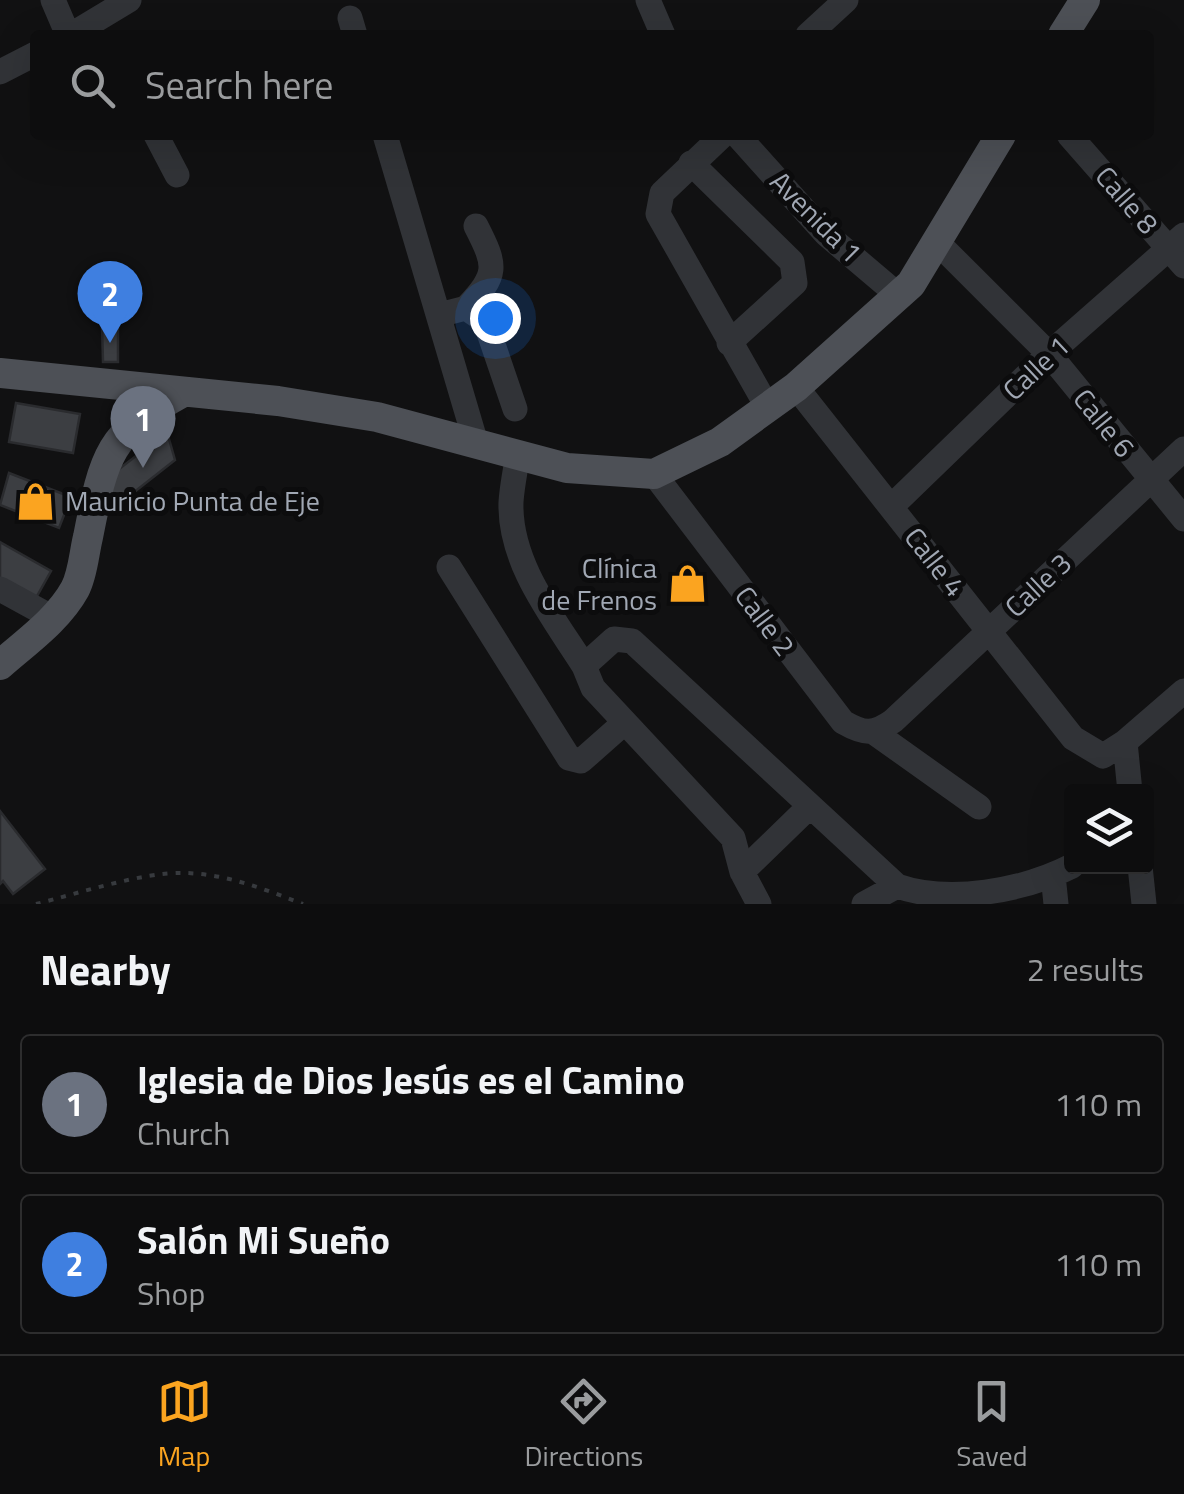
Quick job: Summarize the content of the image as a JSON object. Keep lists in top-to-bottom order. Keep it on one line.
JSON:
{"streets":{"street":["Calle 8","Avenida 1","Calle 1","Calle 6","Calle 4","Calle 3","Calle 2"]},"crossings":[["Calle 8","Calle 1"],["Calle 1","Calle 6"],["Calle 1","Calle 4"],["Calle 6","Calle 3"],["Calle 4","Calle 3"],["Calle 3","Calle 2"]],"places":{"shop":["Mauricio Punta de Eje","Clínica de Frenos"]},"page":{"search":"Search here","pins":["2","1"],"heading":["Nearby","2 results"],"list":[{"mark":"1","name":"Iglesia de Dios Jesús es el Camino","note":"Church","value":"110 m"},{"mark":"2","name":"Salón Mi Sueño","note":"Shop","value":"110 m"}],"nav":["Map","Directions","Saved"]}}
